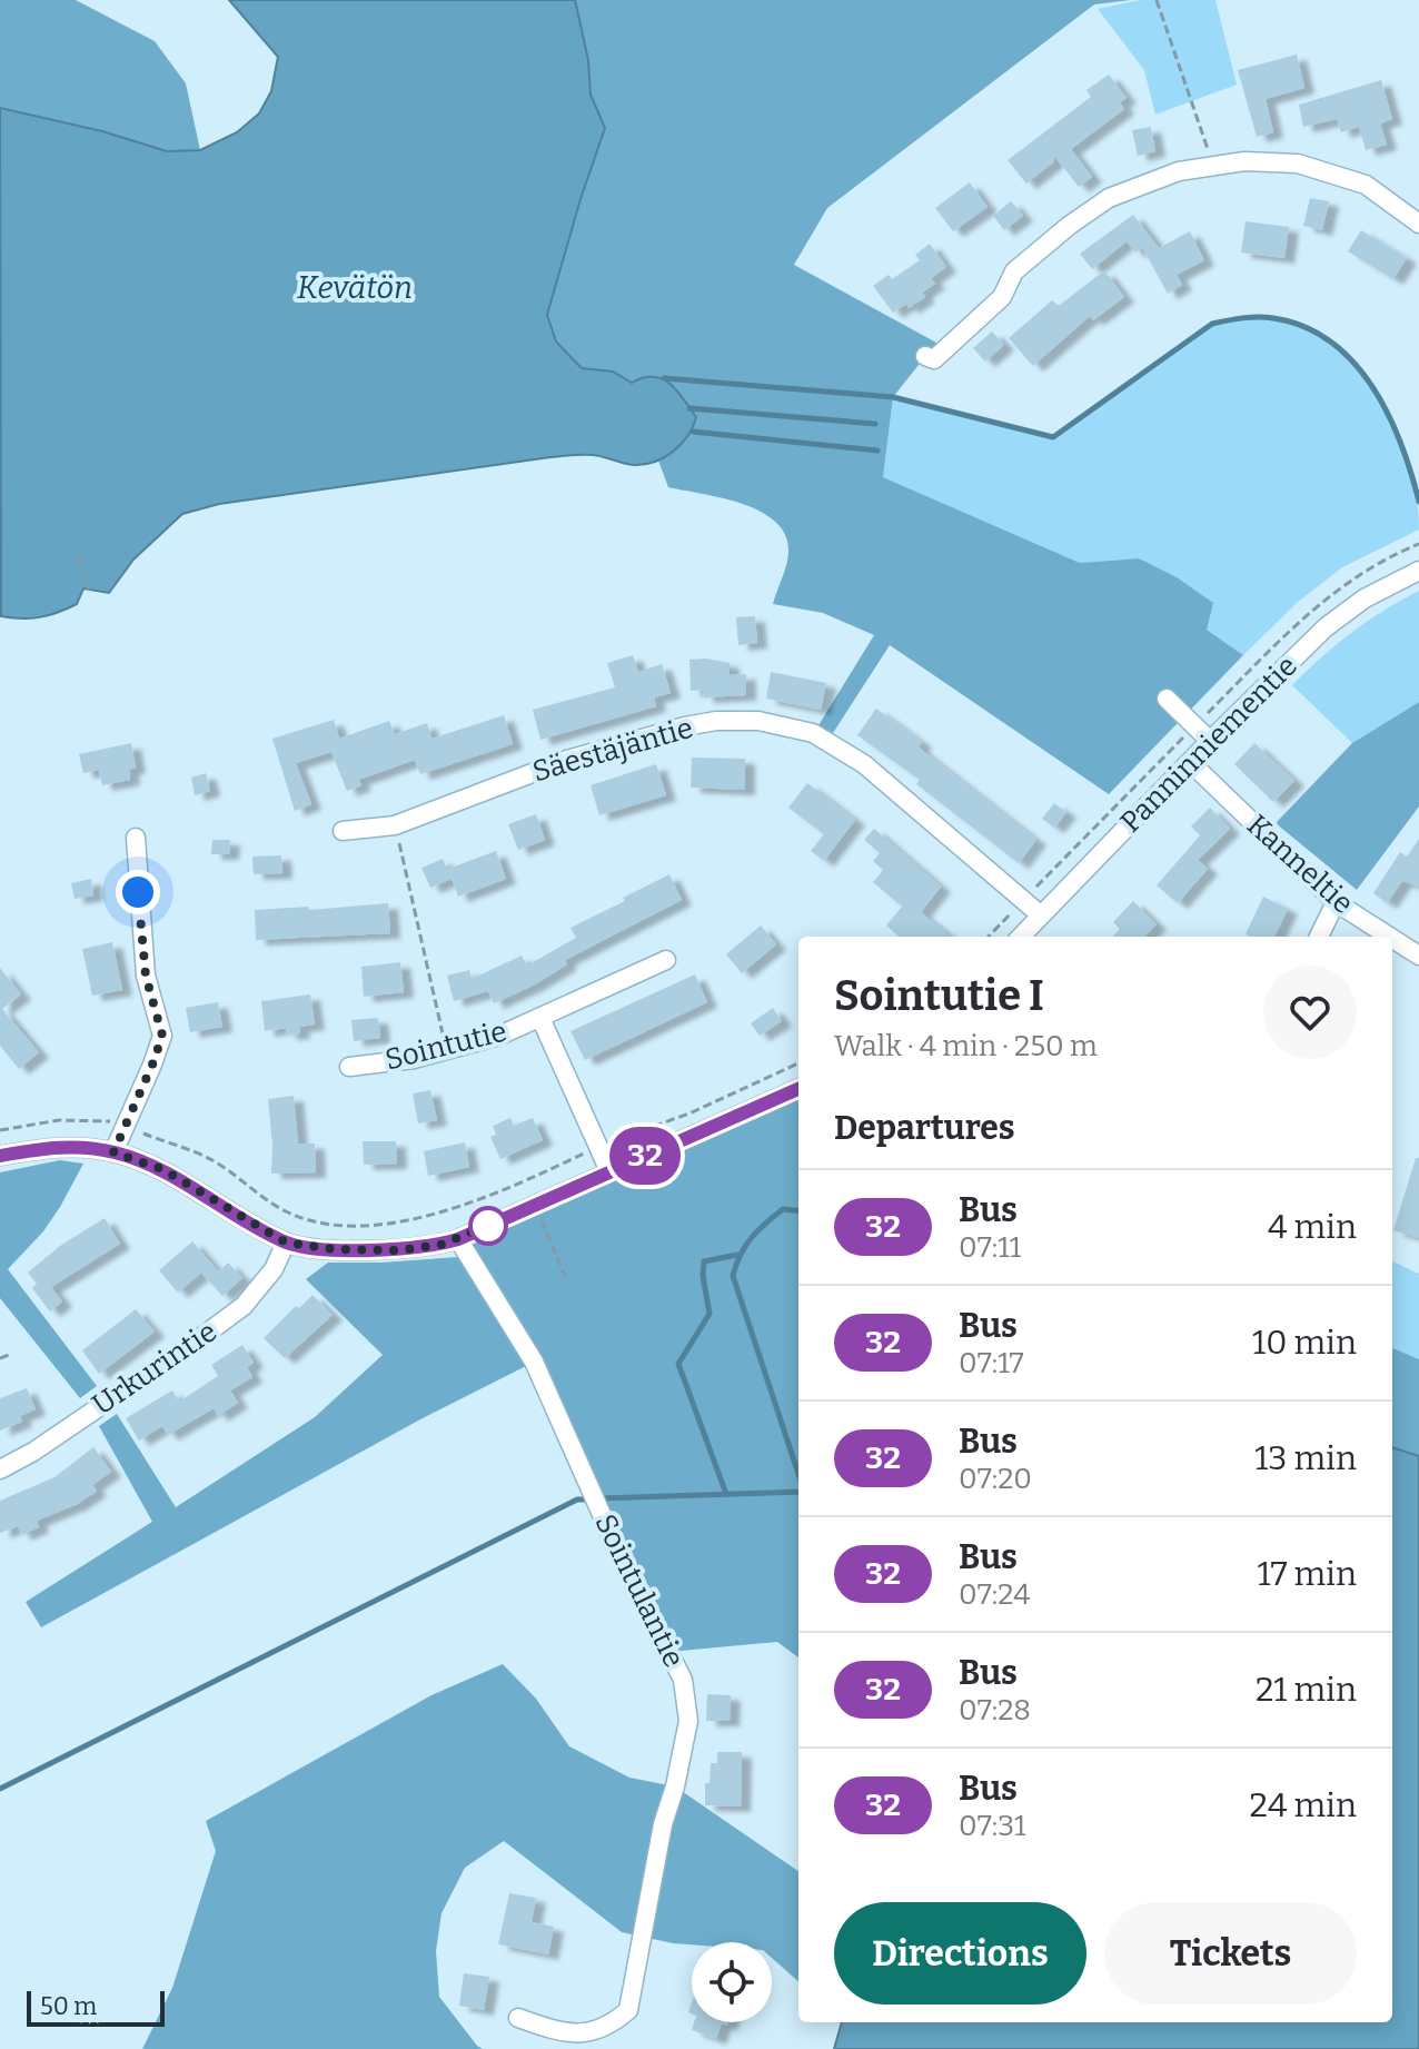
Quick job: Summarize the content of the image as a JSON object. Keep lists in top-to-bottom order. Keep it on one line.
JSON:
{"streets":{"street":["Panninniementie","Säestäjäntie","Kanneltie","Sointutie","Urkurintie","Sointulantie"]},"crossings":[["Panninniementie","Säestäjäntie"],["Panninniementie","Kanneltie"]],"water":["Kevätön"],"lines":["bus line 32"],"scale_bar":"50 m","page":{"on_map":"32","heading":[["Sointutie I","Walk · 4 min · 250 m"],"Departures"],"list":[{"mark":"32","name":"Bus","note":"07:11","value":"4 min"},{"mark":"32","name":"Bus","note":"07:17","value":"10 min"},{"mark":"32","name":"Bus","note":"07:20","value":"13 min"},{"mark":"32","name":"Bus","note":"07:24","value":"17 min"},{"mark":"32","name":"Bus","note":"07:28","value":"21 min"},{"mark":"32","name":"Bus","note":"07:31","value":"24 min"}],"buttons":["Directions","Tickets"],"scale":"50 m"}}
